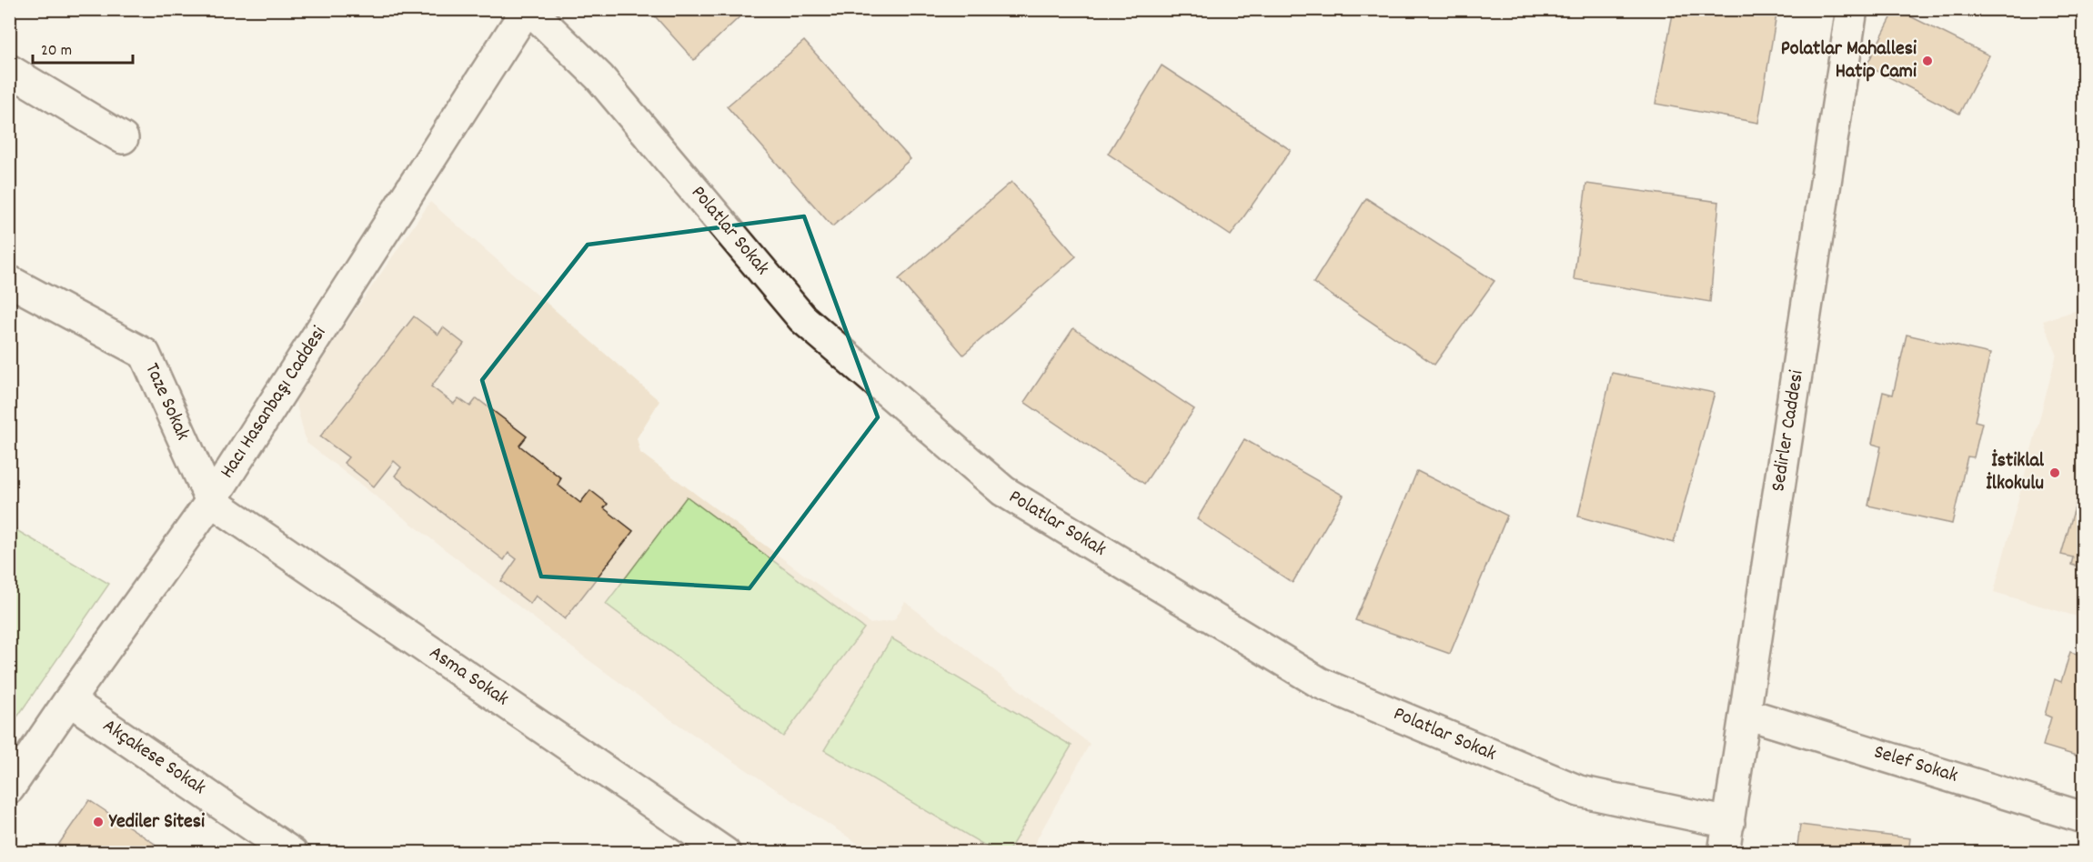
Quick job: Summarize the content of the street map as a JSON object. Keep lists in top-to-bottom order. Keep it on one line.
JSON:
{"streets":{"street":["Polatlar Sokak","Taze Sokak","Hacı Hasanbaşı Caddesi","Sedirler Caddesi","Asma Sokak","Akçakese Sokak","Selef Sokak"]},"crossings":[["Polatlar Sokak","Hacı Hasanbaşı Caddesi"],["Polatlar Sokak","Sedirler Caddesi"],["Taze Sokak","Hacı Hasanbaşı Caddesi"],["Taze Sokak","Asma Sokak"],["Hacı Hasanbaşı Caddesi","Asma Sokak"],["Hacı Hasanbaşı Caddesi","Akçakese Sokak"],["Sedirler Caddesi","Selef Sokak"]],"places":["Polatlar Mahallesi Hatip Cami","İstiklal İlkokulu","Yediler Sitesi"],"scale_bar":"20 m"}
